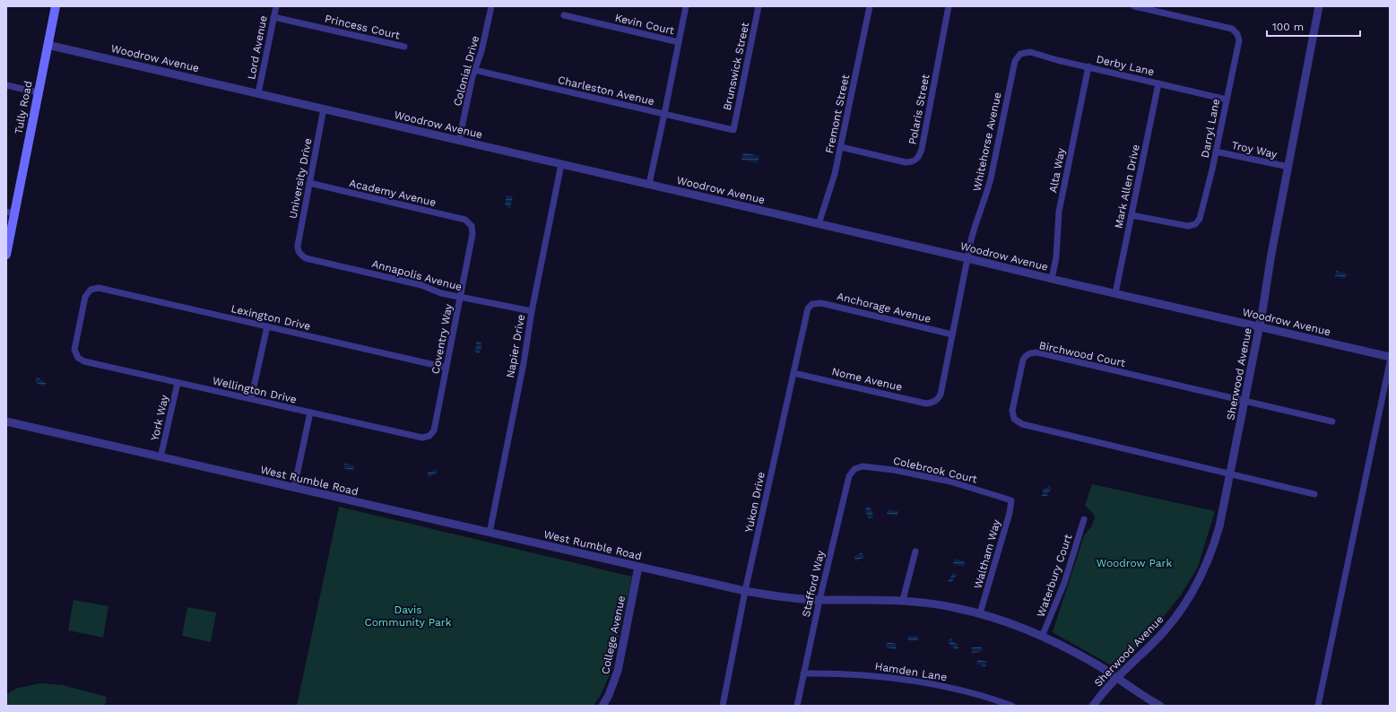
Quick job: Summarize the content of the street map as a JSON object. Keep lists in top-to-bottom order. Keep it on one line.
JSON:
{"streets":{"main road":["Tully Road"],"street":["Kevin Court","Princess Court","Lord Avenue","Woodrow Avenue","Derby Lane","Brunswick Street","Colonial Drive","Charleston Avenue","Polaris Street","Fremont Street","Darryl Lane","Whitehorse Avenue","Troy Way","Alta Way","University Drive","Mark Allen Drive","Academy Avenue","Annapolis Avenue","Anchorage Avenue","Lexington Drive","Coventry Way","Napier Drive","Birchwood Court","Sherwood Avenue","Nome Avenue","Wellington Drive","York Way","Colebrook Court","West Rumble Road","Yukon Drive","Waltham Way","Waterbury Court","Stafford Way","College Avenue","Hamden Lane"]},"crossings":[["Princess Court","Lord Avenue"],["Lord Avenue","Woodrow Avenue"],["Woodrow Avenue","Colonial Drive"],["Woodrow Avenue","Tully Road"],["Woodrow Avenue","Fremont Street"],["Woodrow Avenue","Whitehorse Avenue"],["Woodrow Avenue","Alta Way"],["Woodrow Avenue","University Drive"],["Woodrow Avenue","Mark Allen Drive"],["Woodrow Avenue","Napier Drive"],["Woodrow Avenue","Sherwood Avenue"],["Derby Lane","Darryl Lane"],["Derby Lane","Whitehorse Avenue"],["Derby Lane","Alta Way"],["Derby Lane","Mark Allen Drive"],["Brunswick Street","Charleston Avenue"],["Colonial Drive","Charleston Avenue"],["Polaris Street","Fremont Street"],["Darryl Lane","Troy Way"],["Darryl Lane","Mark Allen Drive"],["Whitehorse Avenue","Anchorage Avenue"],["Whitehorse Avenue","Nome Avenue"],["Troy Way","Sherwood Avenue"],["University Drive","Academy Avenue"],["University Drive","Annapolis Avenue"],["Academy Avenue","Coventry Way"],["Annapolis Avenue","Coventry Way"],["Annapolis Avenue","Napier Drive"],["Anchorage Avenue","Yukon Drive"],["Lexington Drive","Coventry Way"],["Lexington Drive","Wellington Drive"],["Coventry Way","Wellington Drive"],["Napier Drive","West Rumble Road"],["Birchwood Court","Sherwood Avenue"],["Sherwood Avenue","West Rumble Road"],["Nome Avenue","Yukon Drive"],["Wellington Drive","York Way"],["York Way","West Rumble Road"],["Colebrook Court","Waltham Way"],["Colebrook Court","Stafford Way"],["West Rumble Road","Yukon Drive"],["West Rumble Road","Waltham Way"],["West Rumble Road","Waterbury Court"],["West Rumble Road","Stafford Way"],["West Rumble Road","College Avenue"],["Stafford Way","Hamden Lane"]],"parks":["Woodrow Park","Davis Community Park"],"scale_bar":"100 m"}
